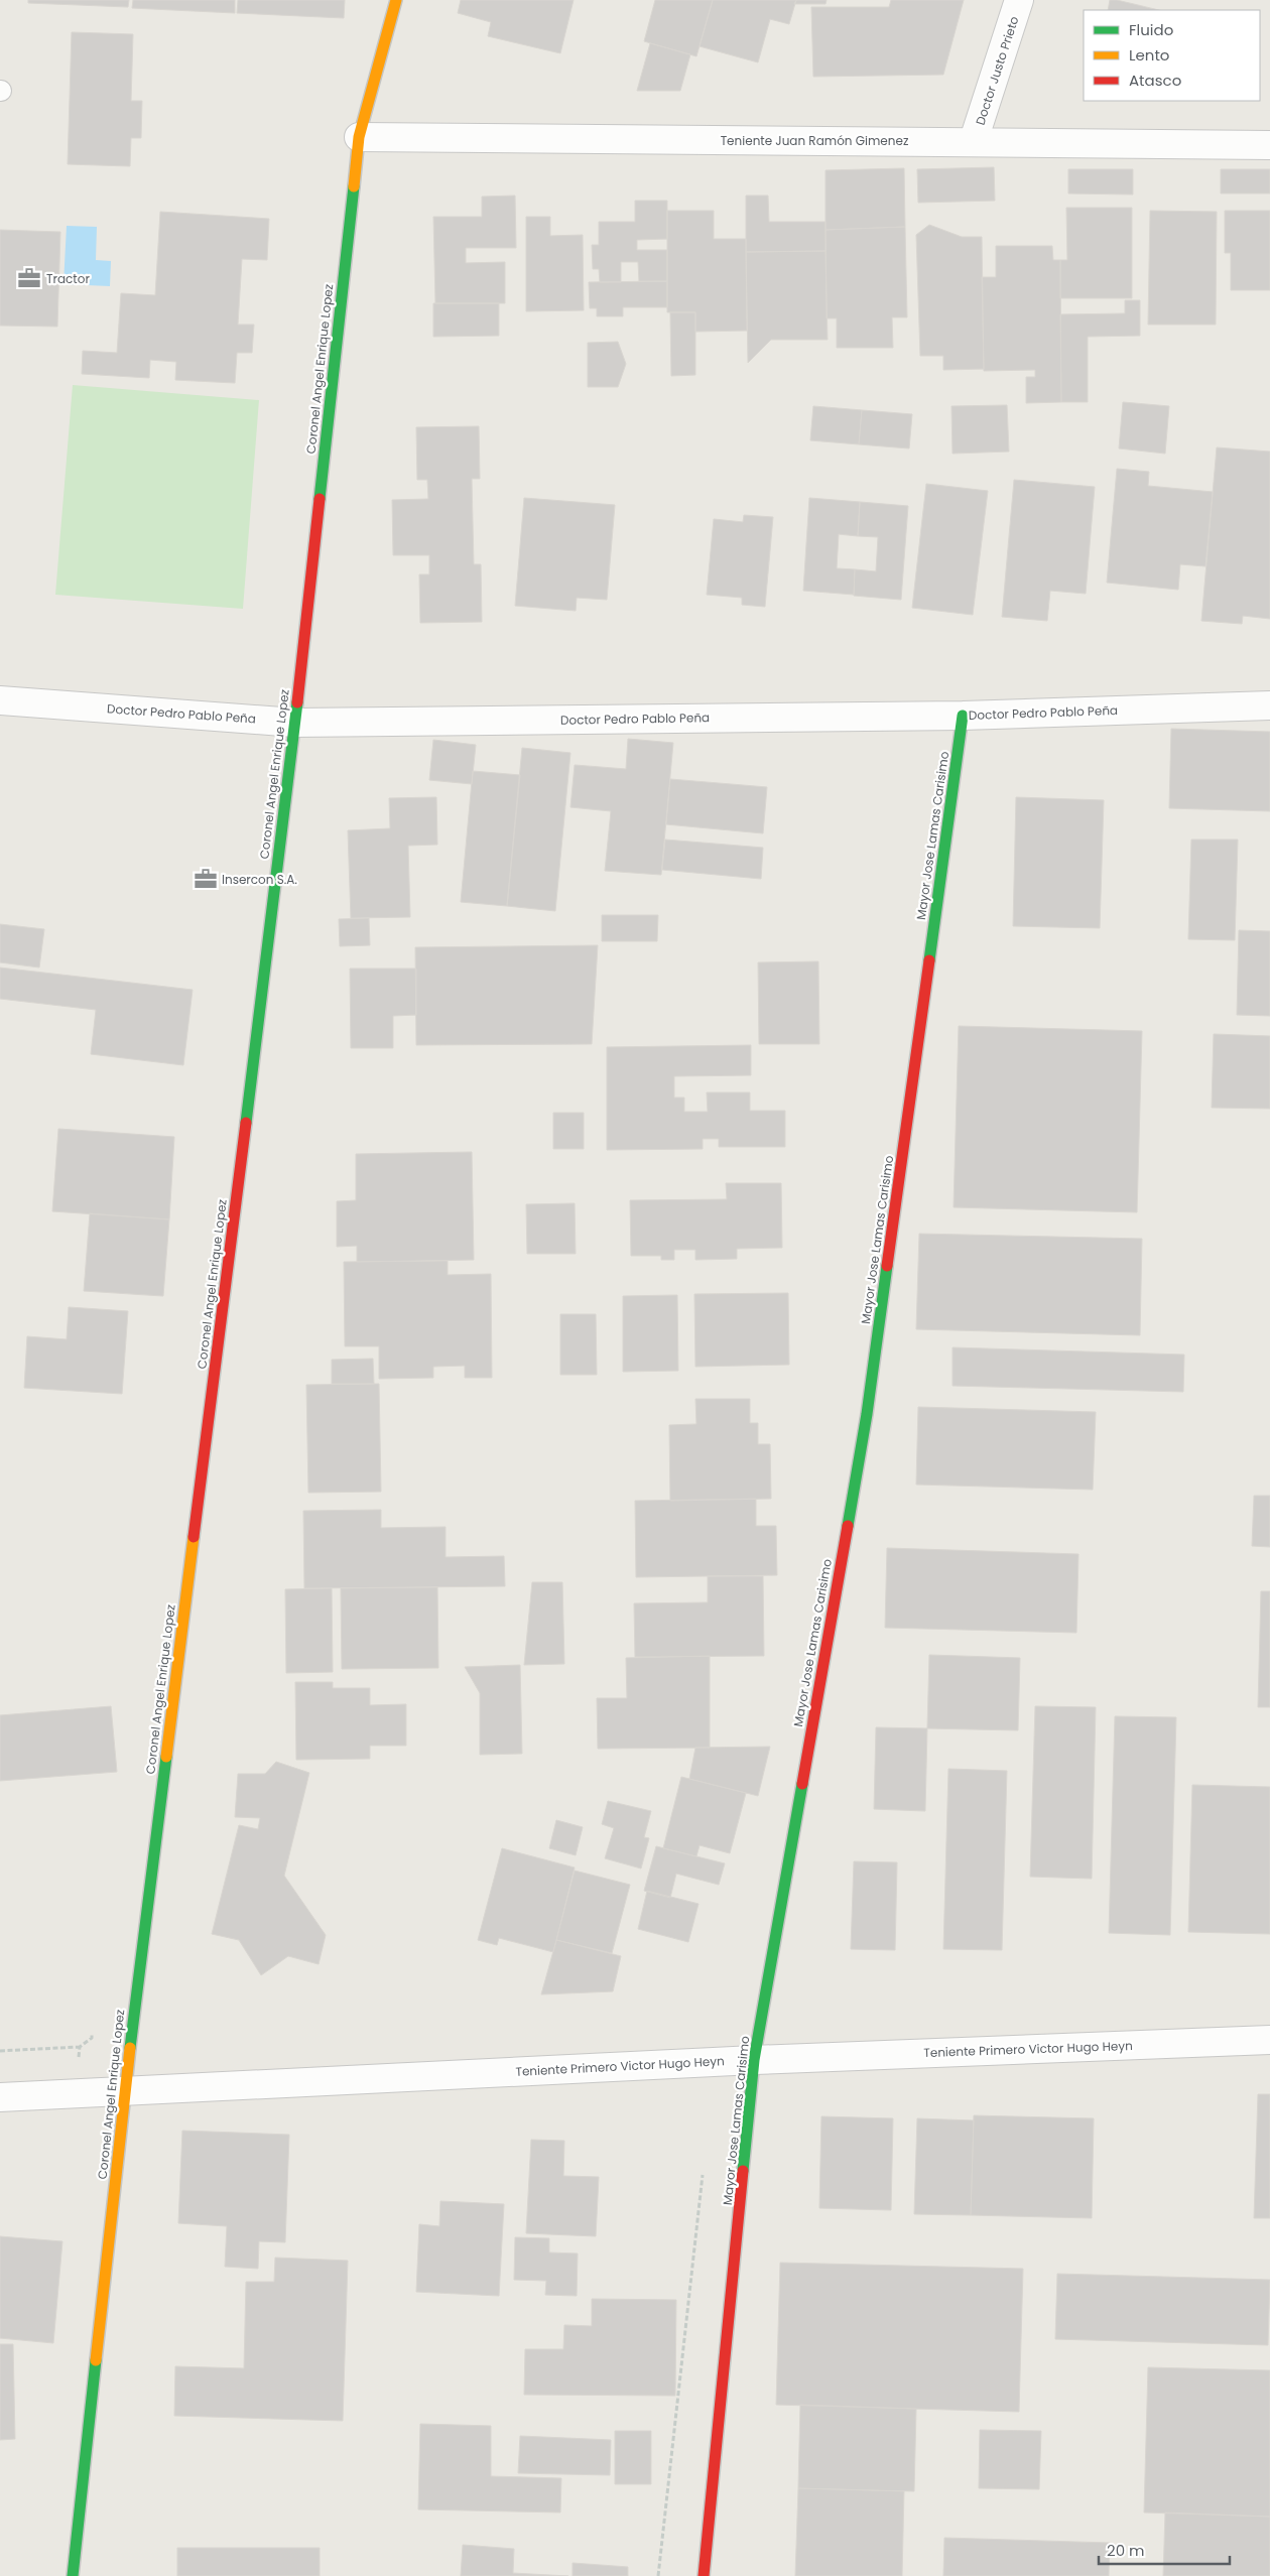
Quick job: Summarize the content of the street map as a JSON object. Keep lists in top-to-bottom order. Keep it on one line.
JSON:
{"streets":{"street":["Doctor Justo Prieto","Teniente Juan Ramón Gimenez","Coronel Angel Enrique Lopez","Doctor Pedro Pablo Peña","Mayor Jose Lamas Carisimo","Teniente Primero Victor Hugo Heyn"]},"crossings":[["Doctor Justo Prieto","Teniente Juan Ramón Gimenez"],["Teniente Juan Ramón Gimenez","Coronel Angel Enrique Lopez"],["Coronel Angel Enrique Lopez","Doctor Pedro Pablo Peña"],["Coronel Angel Enrique Lopez","Teniente Primero Victor Hugo Heyn"],["Doctor Pedro Pablo Peña","Mayor Jose Lamas Carisimo"],["Mayor Jose Lamas Carisimo","Teniente Primero Victor Hugo Heyn"]],"places":{"office":["Tractor","Insercon S.A."]},"legend":["Fluido","Lento","Atasco"],"scale_bar":"20 m"}
